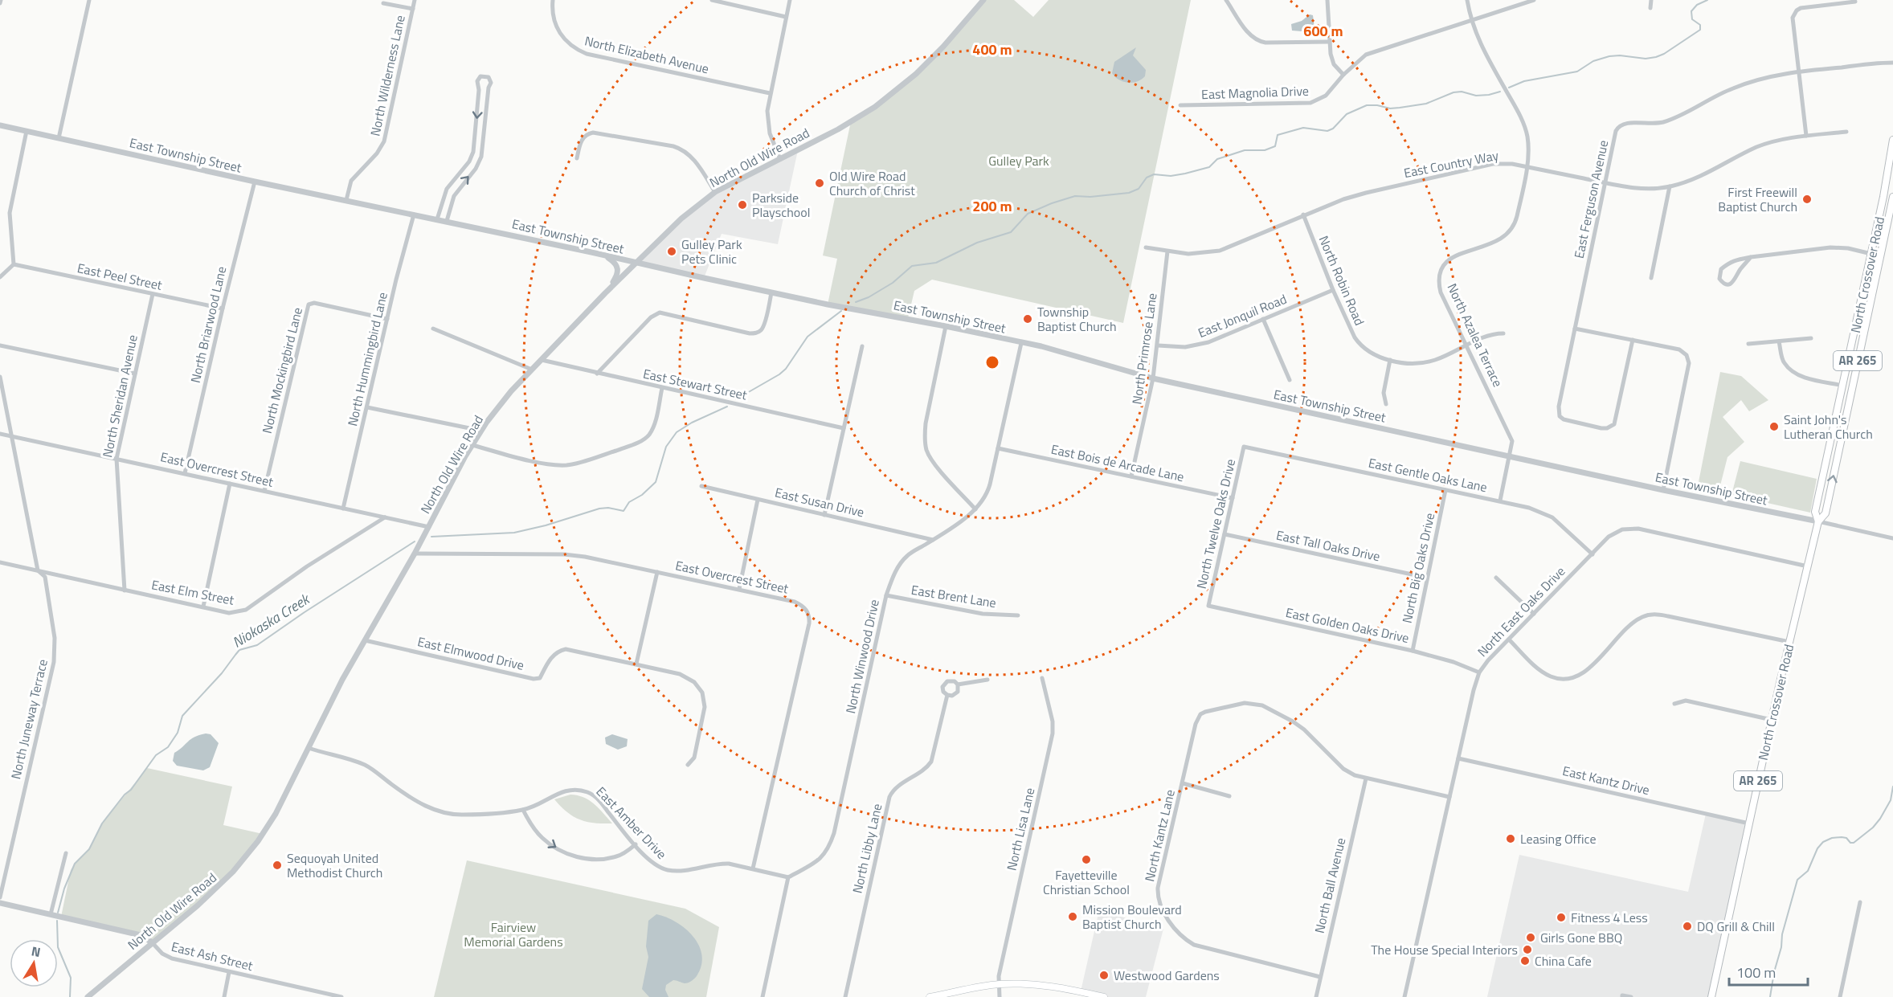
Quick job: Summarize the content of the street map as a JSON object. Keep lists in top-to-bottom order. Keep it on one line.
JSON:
{"streets":{"main road":["North Crossover Road","AR 265"],"street":["North Elizabeth Avenue","North Wilderness Lane","East Magnolia Drive","East Township Street","North Old Wire Road","East Country Way","East Ferguson Avenue","East Peel Street","North Robin Road","East Jonquil Road","North Briarwood Lane","North Azalea Terrace","North Primrose Lane","North Hummingbird Lane","North Mockingbird Lane","East Stewart Street","North Sheridan Avenue","East Bois de Arcade Lane","East Overcrest Street","East Gentle Oaks Lane","East Susan Drive","North Twelve Oaks Drive","East Tall Oaks Drive","North Big Oaks Drive","East Elm Street","East Brent Lane","North East Oaks Drive","East Golden Oaks Drive","East Elmwood Drive","North Winwood Drive","North Juneway Terrace","East Kantz Drive","East Amber Drive","North Lisa Lane","North Kantz Lane","North Libby Lane","North Ball Avenue","East Ash Street"]},"crossings":[["North Wilderness Lane","East Township Street"],["East Magnolia Drive","North Azalea Terrace"],["East Township Street","North Old Wire Road"],["East Township Street","North Crossover Road"],["East Township Street","North Briarwood Lane"],["East Township Street","North Azalea Terrace"],["East Township Street","North Primrose Lane"],["East Township Street","North Hummingbird Lane"],["East Township Street","North Winwood Drive"],["North Old Wire Road","East Stewart Street"],["North Old Wire Road","East Overcrest Street"],["North Old Wire Road","East Elmwood Drive"],["North Old Wire Road","East Amber Drive"],["North Old Wire Road","East Ash Street"],["East Country Way","East Ferguson Avenue"],["East Country Way","North Robin Road"],["East Country Way","North Azalea Terrace"],["East Country Way","North Primrose Lane"],["North Crossover Road","North East Oaks Drive"],["North Crossover Road","East Kantz Drive"],["East Peel Street","North Briarwood Lane"],["East Peel Street","North Sheridan Avenue"],["North Robin Road","East Jonquil Road"],["North Robin Road","North Azalea Terrace"],["East Jonquil Road","North Primrose Lane"],["North Briarwood Lane","East Overcrest Street"],["North Azalea Terrace","East Gentle Oaks Lane"],["North Primrose Lane","East Bois de Arcade Lane"],["North Hummingbird Lane","North Mockingbird Lane"],["North Hummingbird Lane","East Overcrest Street"],["North Mockingbird Lane","East Overcrest Street"],["North Sheridan Avenue","East Overcrest Street"],["North Sheridan Avenue","East Elm Street"],["East Bois de Arcade Lane","North Twelve Oaks Drive"],["East Bois de Arcade Lane","North Winwood Drive"],["East Overcrest Street","East Elm Street"],["East Overcrest Street","North Juneway Terrace"],["East Overcrest Street","East Amber Drive"],["East Gentle Oaks Lane","North Twelve Oaks Drive"],["East Gentle Oaks Lane","North Big Oaks Drive"],["East Gentle Oaks Lane","North East Oaks Drive"],["East Susan Drive","North Winwood Drive"],["North Twelve Oaks Drive","East Tall Oaks Drive"],["North Twelve Oaks Drive","East Golden Oaks Drive"],["East Tall Oaks Drive","North Big Oaks Drive"],["North Big Oaks Drive","East Golden Oaks Drive"],["East Elm Street","North Juneway Terrace"],["East Brent Lane","North Winwood Drive"],["North East Oaks Drive","East Golden Oaks Drive"],["North East Oaks Drive","East Kantz Drive"],["North Winwood Drive","East Amber Drive"],["North Kantz Lane","North Ball Avenue"]],"water":["Niokaska Creek"],"parks":["Gulley Park","Fairview Memorial Gardens"],"places":["Old Wire Road Church of Christ","First Freewill Baptist Church","Parkside Playschool","Gulley Park Pets Clinic","Township Baptist Church","Saint John's Lutheran Church","Leasing Office","Fayetteville Christian School","Sequoyah United Methodist Church","Mission Boulevard Baptist Church","Fitness 4 Less","DQ Grill & Chill","Girls Gone BBQ","The House Special Interiors","China Cafe","Westwood Gardens"],"scale_bar":"100 m","north":"top","rings":["600 m","400 m","200 m"]}
